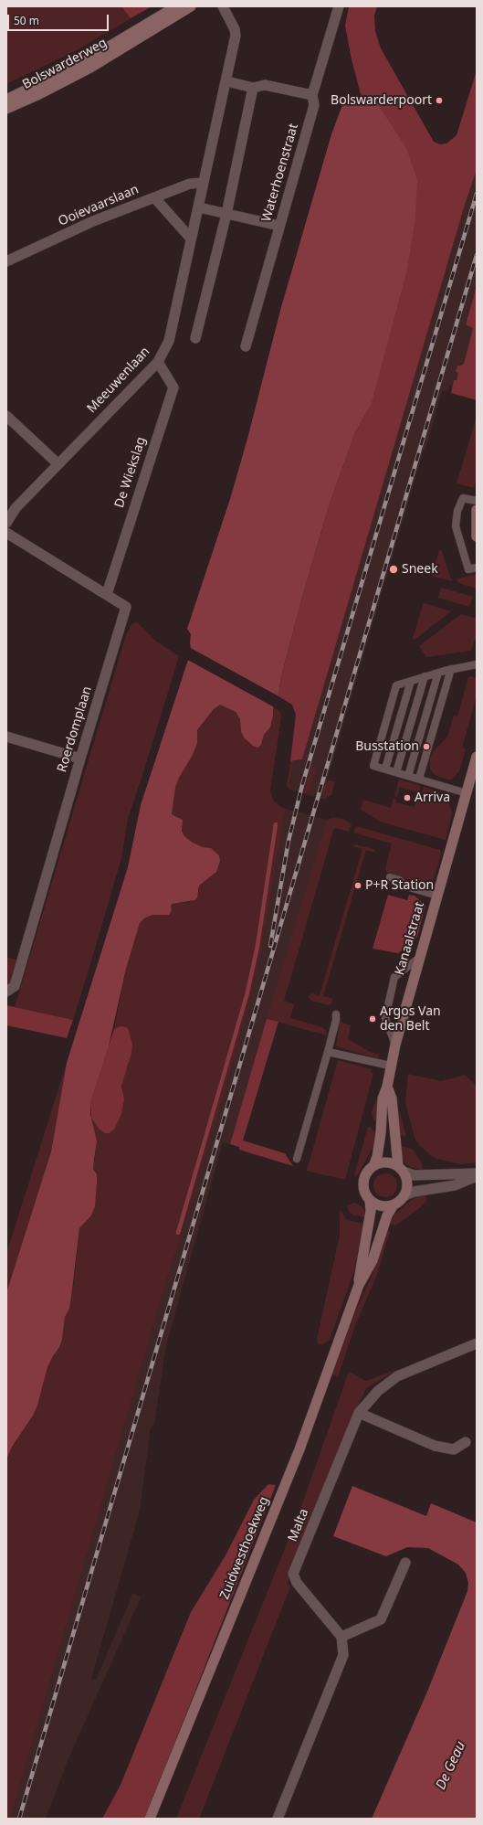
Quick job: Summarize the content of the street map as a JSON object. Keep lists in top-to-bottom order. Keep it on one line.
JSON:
{"streets":{"main road":["Bolswarderweg","Kanaalstraat","Zuidwesthoekweg"],"street":["Waterhoenstraat","Ooievaarslaan","Meeuwenlaan","De Wiekslag","Roerdomplaan","Malta"]},"crossings":[["Ooievaarslaan","Meeuwenlaan"],["Meeuwenlaan","De Wiekslag"],["De Wiekslag","Roerdomplaan"],["Kanaalstraat","Zuidwesthoekweg"]],"water":["De Geau"],"places":["Bolswarderpoort","Sneek","Busstation","Arriva","P+R Station","Argos Van den Belt"],"scale_bar":"50 m"}
